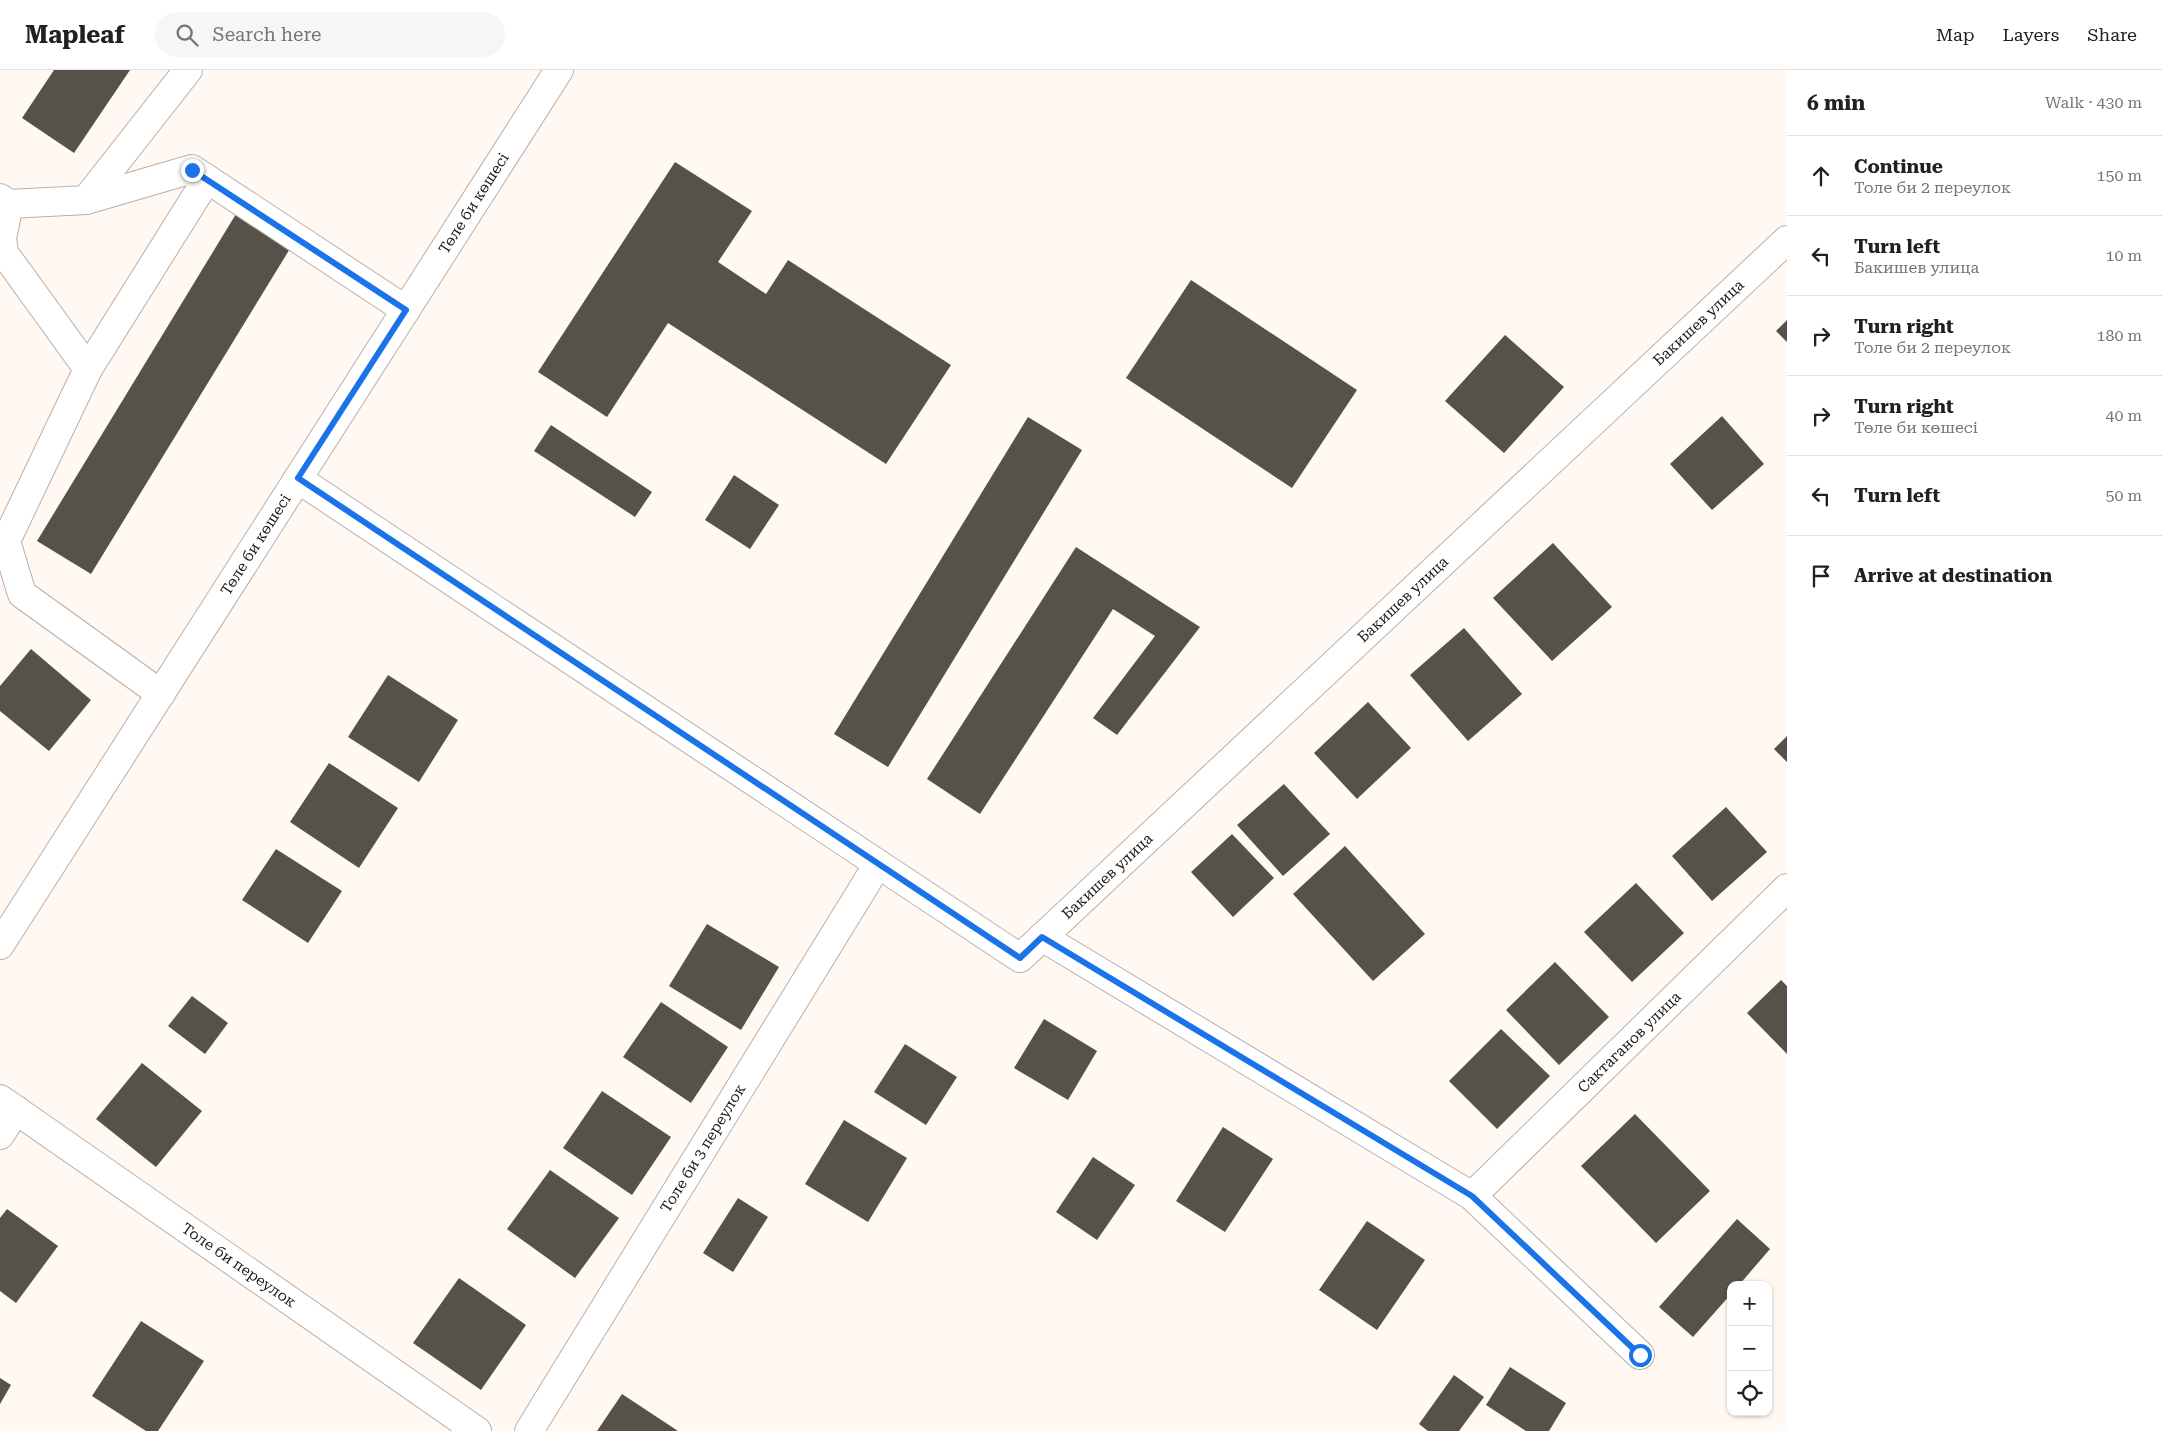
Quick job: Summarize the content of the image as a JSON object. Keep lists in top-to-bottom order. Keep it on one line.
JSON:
{"streets":{"street":["Төле би көшесі","Бакишев улица","Сактаганов улица","Толе би 3 переулок","Толе би переулок"]},"crossings":[["Бакишев улица","Толе би 3 переулок"]],"page":{"header":"Mapleaf","search":"Search here","nav":["Map","Layers","Share"],"heading":["6 min","Walk · 430 m"],"list":[["Continue","Толе би 2 переулок","150 m"],["Turn left","Бакишев улица","10 m"],["Turn right","Толе би 2 переулок","180 m"],["Turn right","Төле би көшесі","40 m"],["Turn left","50 m"],"Arrive at destination"],"map_buttons":["+","−"]}}
